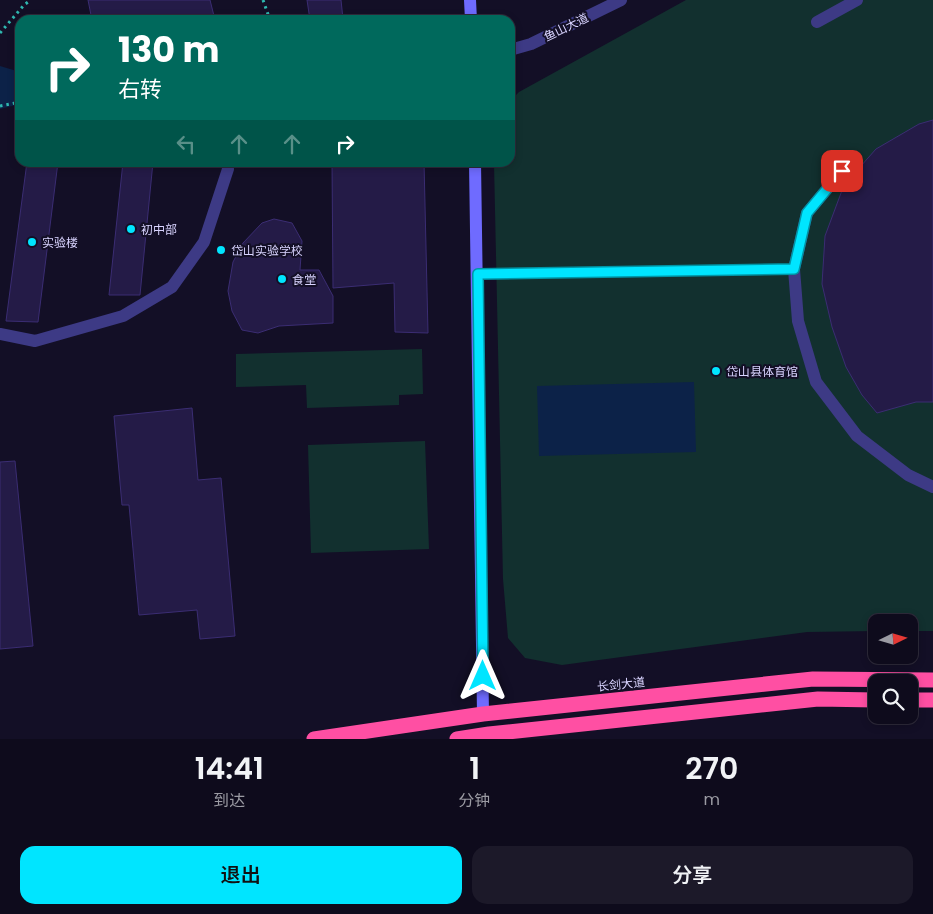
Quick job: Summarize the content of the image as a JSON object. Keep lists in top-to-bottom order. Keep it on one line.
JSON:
{"streets":{"highway":["长剑大道"],"street":["鱼山大道"]},"places":["初中部","实验楼","岱山实验学校","食堂","岱山县体育馆"],"north":"right","page":{"turn":["130 m","右转"],"eta":["14:41","到达","1","分钟","270","m"],"buttons":["退出","分享"]}}
